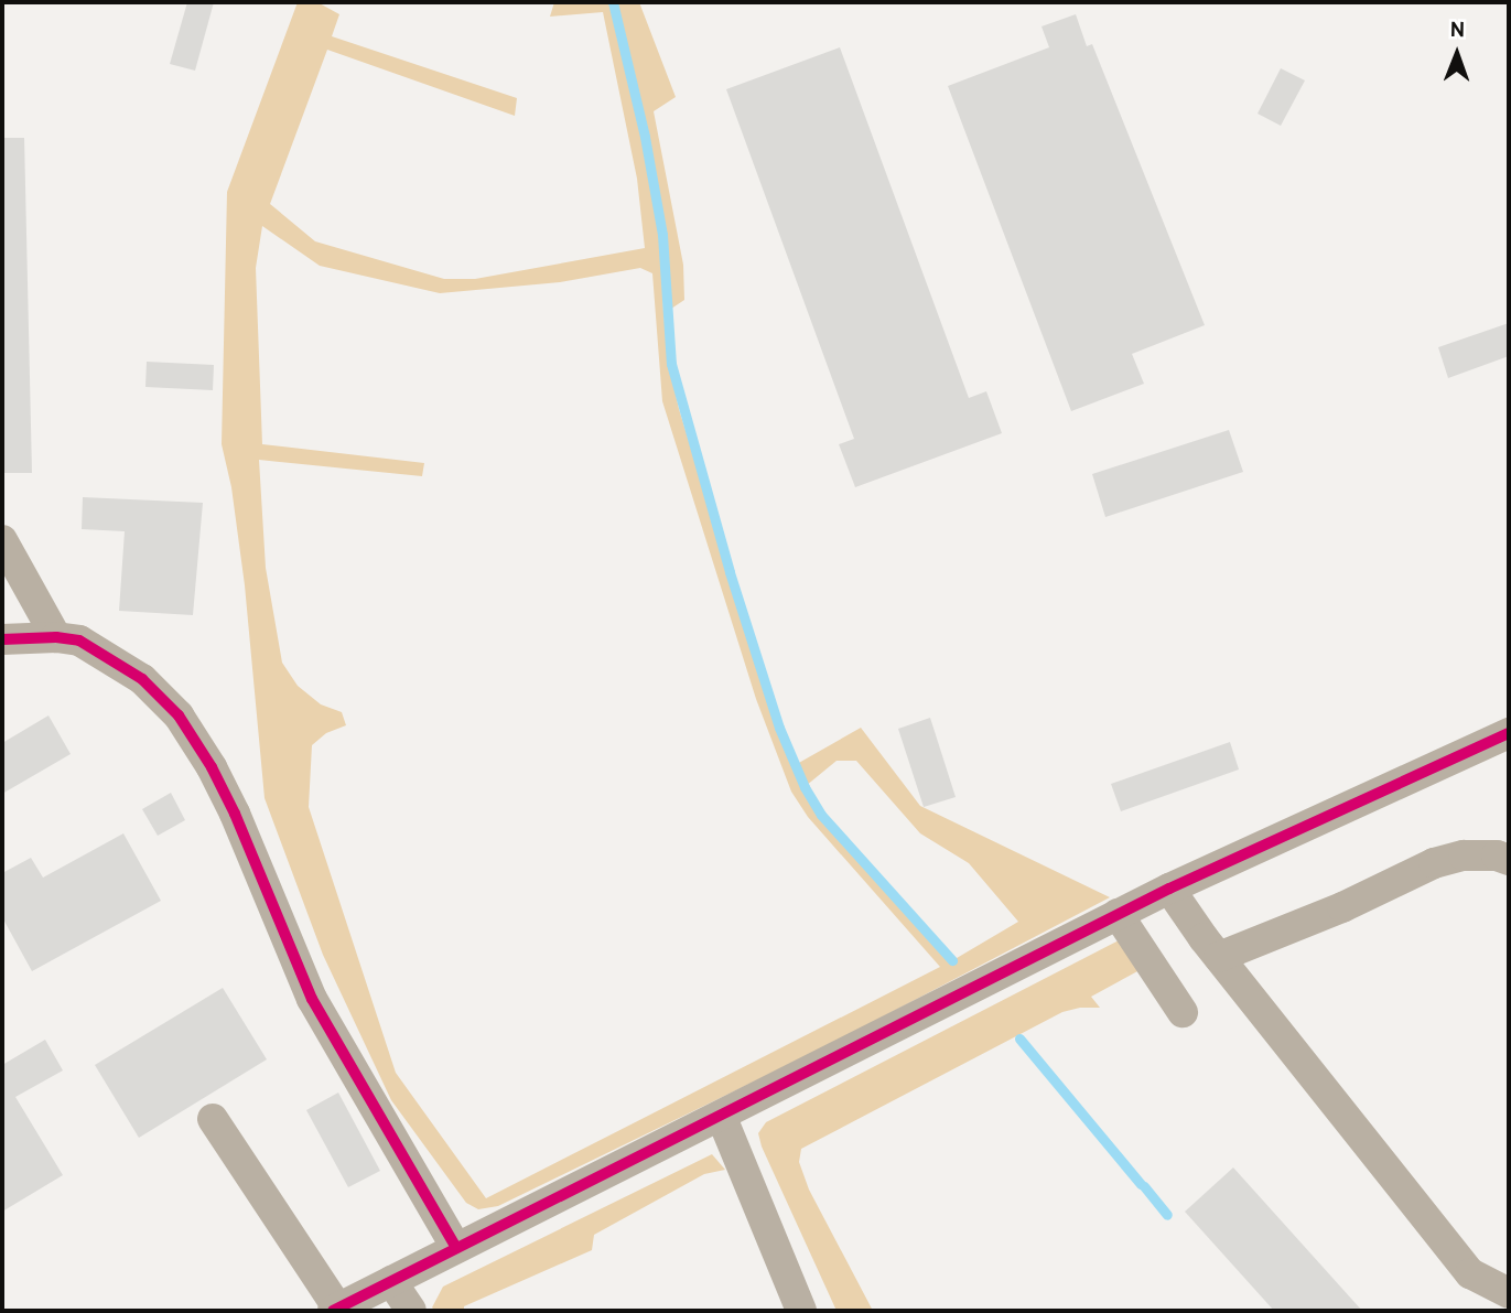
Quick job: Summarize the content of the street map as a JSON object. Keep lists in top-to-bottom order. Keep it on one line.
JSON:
{"north":"top"}
